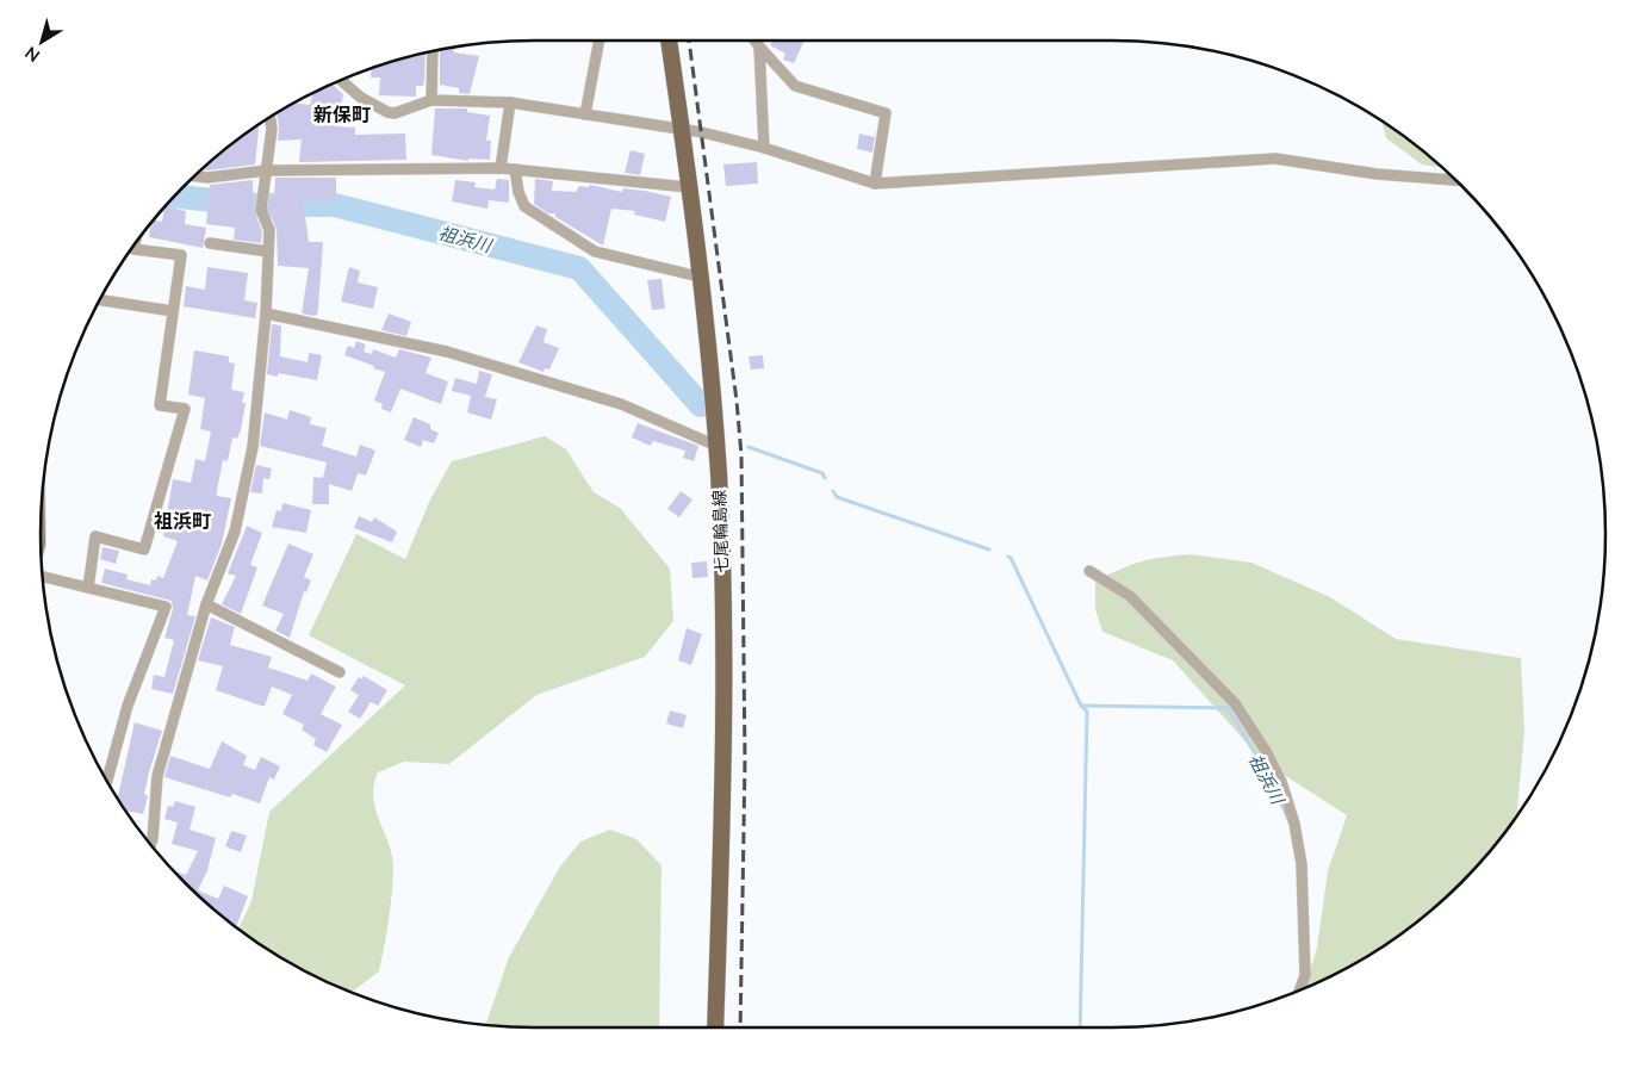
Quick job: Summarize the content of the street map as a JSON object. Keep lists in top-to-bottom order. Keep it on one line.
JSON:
{"streets":{"main road":["七尾輪島線"]},"districts":["新保町","祖浜町"],"water":["祖浜川"],"north":"bottom left"}
